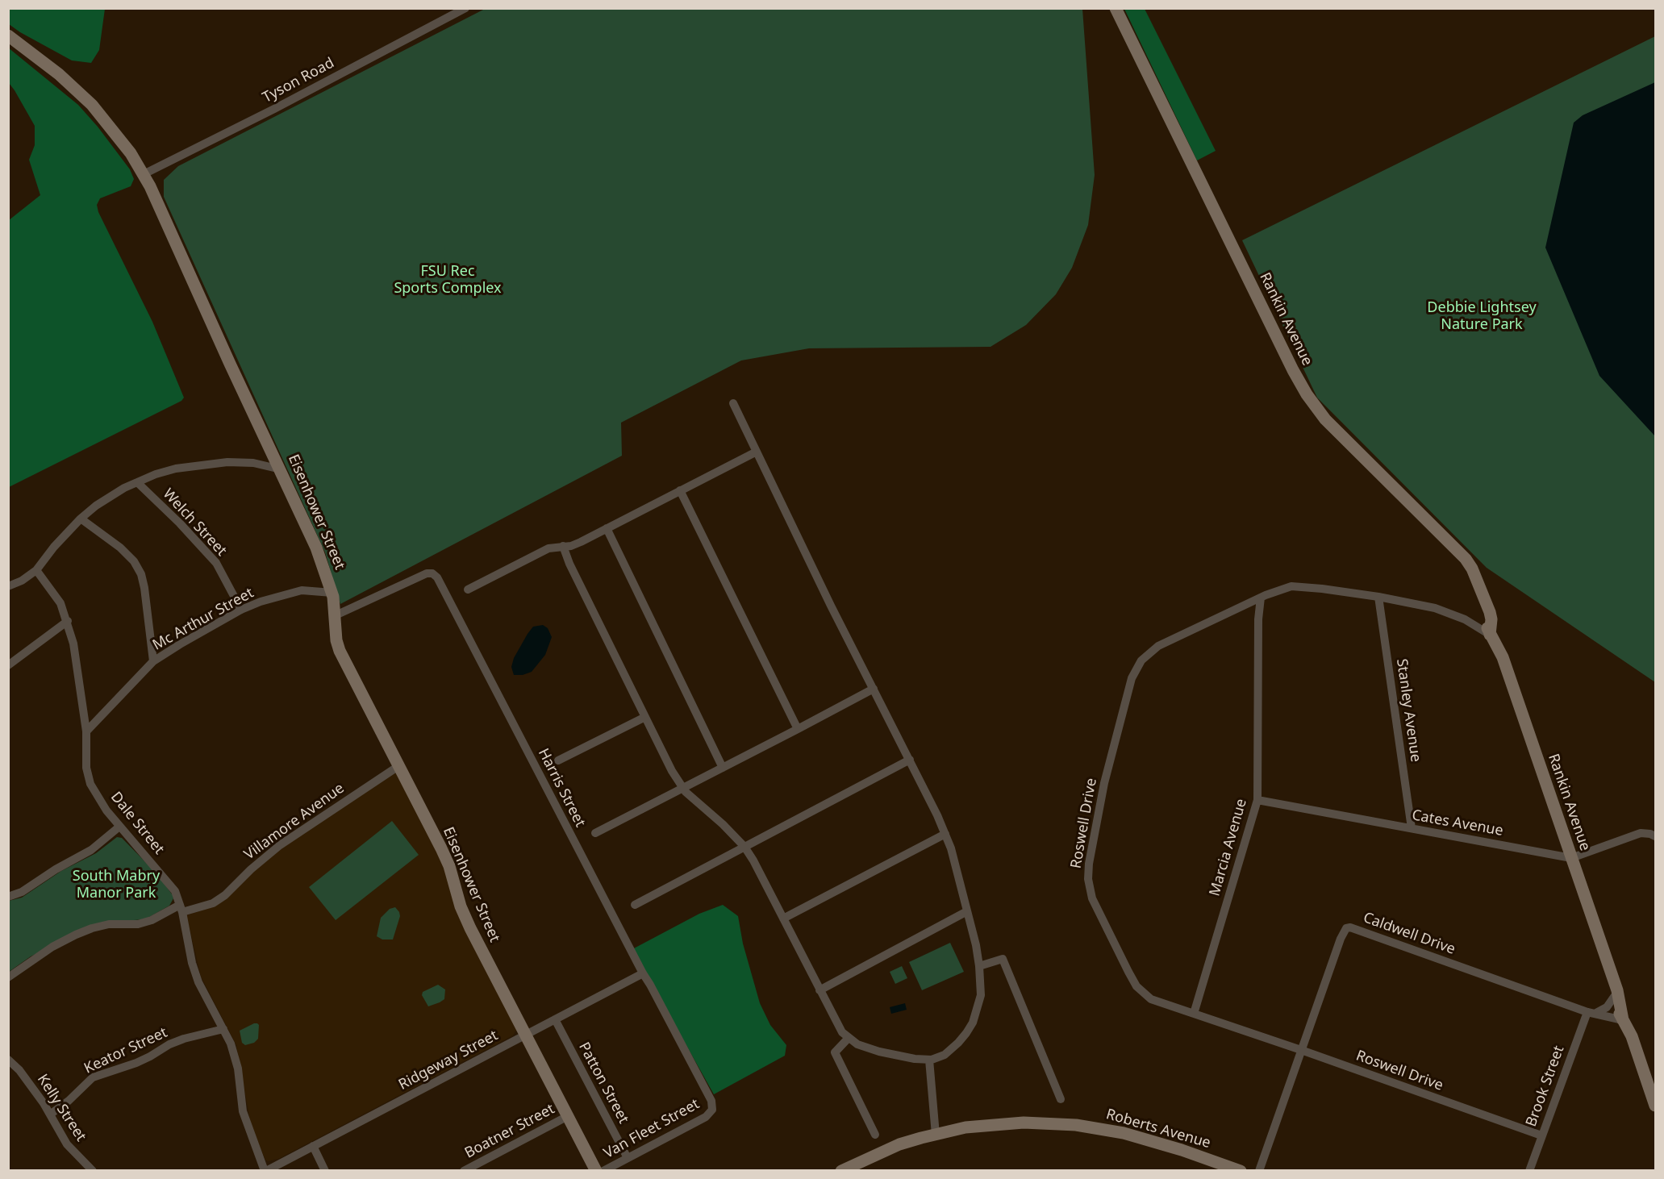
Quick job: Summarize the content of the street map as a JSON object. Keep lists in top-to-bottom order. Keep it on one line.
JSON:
{"streets":{"street":["Tyson Road","Rankin Avenue","Eisenhower Street","Welch Street","Mc Arthur Street","Stanley Avenue","Harris Street","Villamore Avenue","Dale Street","Roswell Drive","Cates Avenue","Marcia Avenue","Caldwell Drive","Keator Street","Ridgeway Street","Patton Street","Brook Street","Kelly Street","Van Fleet Street","Roberts Avenue","Boatner Street"]},"crossings":[["Tyson Road","Eisenhower Street"],["Rankin Avenue","Roswell Drive"],["Rankin Avenue","Cates Avenue"],["Rankin Avenue","Caldwell Drive"],["Eisenhower Street","Mc Arthur Street"],["Eisenhower Street","Harris Street"],["Eisenhower Street","Villamore Avenue"],["Eisenhower Street","Ridgeway Street"],["Eisenhower Street","Boatner Street"],["Welch Street","Mc Arthur Street"],["Mc Arthur Street","Dale Street"],["Stanley Avenue","Roswell Drive"],["Stanley Avenue","Cates Avenue"],["Harris Street","Ridgeway Street"],["Harris Street","Van Fleet Street"],["Villamore Avenue","Dale Street"],["Dale Street","Keator Street"],["Dale Street","Ridgeway Street"],["Roswell Drive","Marcia Avenue"],["Roswell Drive","Caldwell Drive"],["Roswell Drive","Brook Street"],["Cates Avenue","Marcia Avenue"],["Caldwell Drive","Brook Street"],["Keator Street","Kelly Street"],["Ridgeway Street","Patton Street"],["Patton Street","Van Fleet Street"]],"parks":["FSU Rec Sports Complex","Debbie Lightsey Nature Park","South Mabry Manor Park"]}
